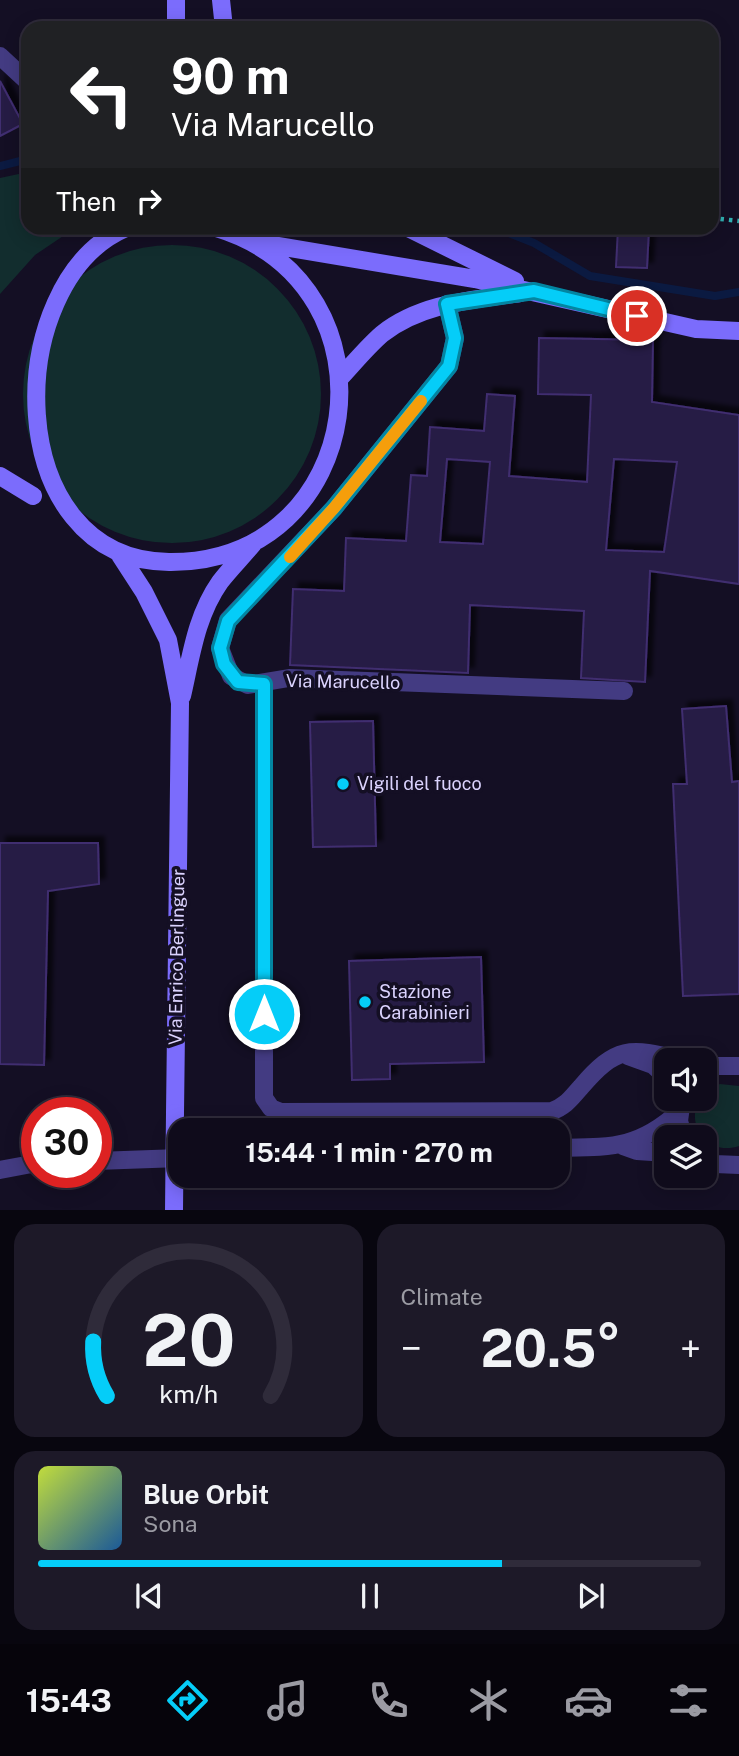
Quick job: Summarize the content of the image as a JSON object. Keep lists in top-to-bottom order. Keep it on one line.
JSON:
{"streets":{"main road":["Via Enrico Berlinguer"],"street":["Via Marucello"]},"places":["Vigili del fuoco","Stazione Carabinieri"],"page":{"turn":["90 m","Via Marucello"],"then":"Then","limit":"30","trip":"15:44 · 1 min · 270 m","tile":"Climate","heat":["−","20.5°","+"],"song":["Blue Orbit","Sona"],"tabs":"15:43","gauge":["20","km/h"]}}
